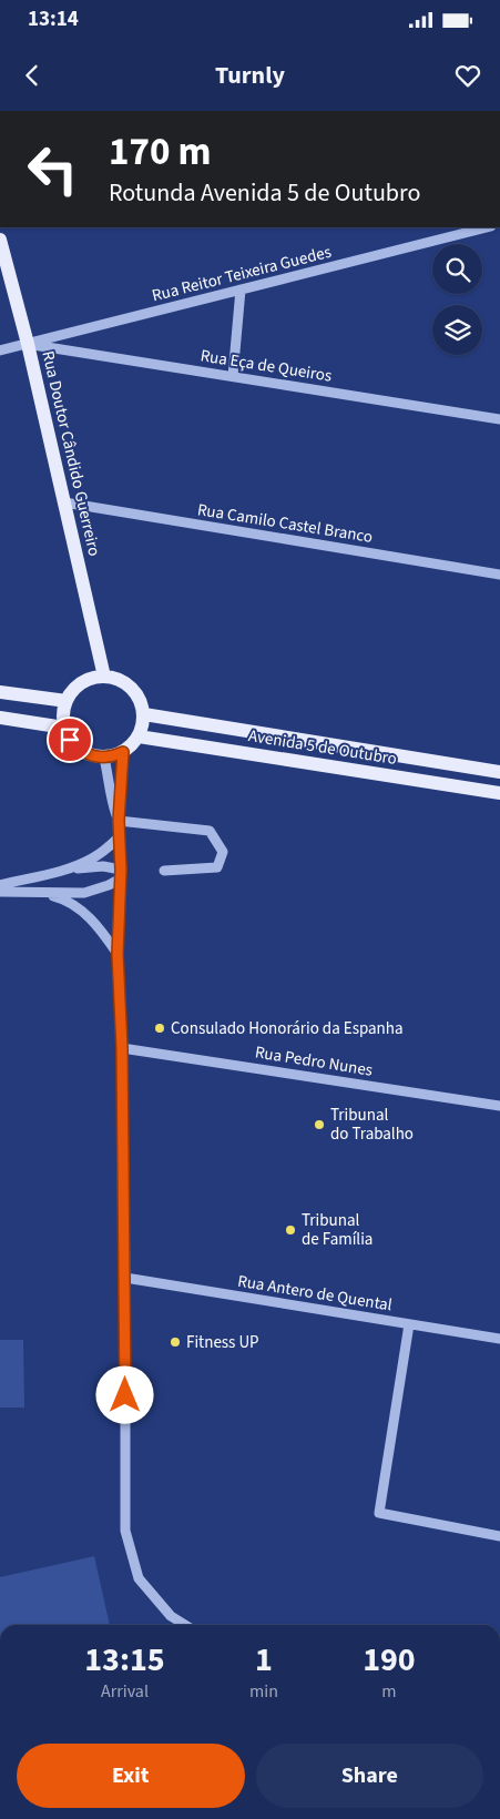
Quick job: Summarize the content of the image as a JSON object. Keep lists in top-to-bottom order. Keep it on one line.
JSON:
{"streets":{"main road":["Rua Doutor Cândido Guerreiro","Avenida 5 de Outubro"],"street":["Rua Reitor Teixeira Guedes","Rua Eça de Queiros","Rua Camilo Castel Branco","Rua Pedro Nunes","Rua Antero de Quental"]},"crossings":[["Rua Reitor Teixeira Guedes","Rua Eça de Queiros"],["Rua Reitor Teixeira Guedes","Rua Doutor Cândido Guerreiro"],["Rua Eça de Queiros","Rua Doutor Cândido Guerreiro"],["Rua Doutor Cândido Guerreiro","Rua Camilo Castel Branco"],["Rua Doutor Cândido Guerreiro","Avenida 5 de Outubro"]],"places":["Consulado Honorário da Espanha","Tribunal do Trabalho","Tribunal de Família","Fitness UP"],"page":{"status":"13:14","header":"Turnly","turn":["170 m","Rotunda Avenida 5 de Outubro"],"eta":["13:15","Arrival","1","min","190","m"],"buttons":["Exit","Share"]}}
